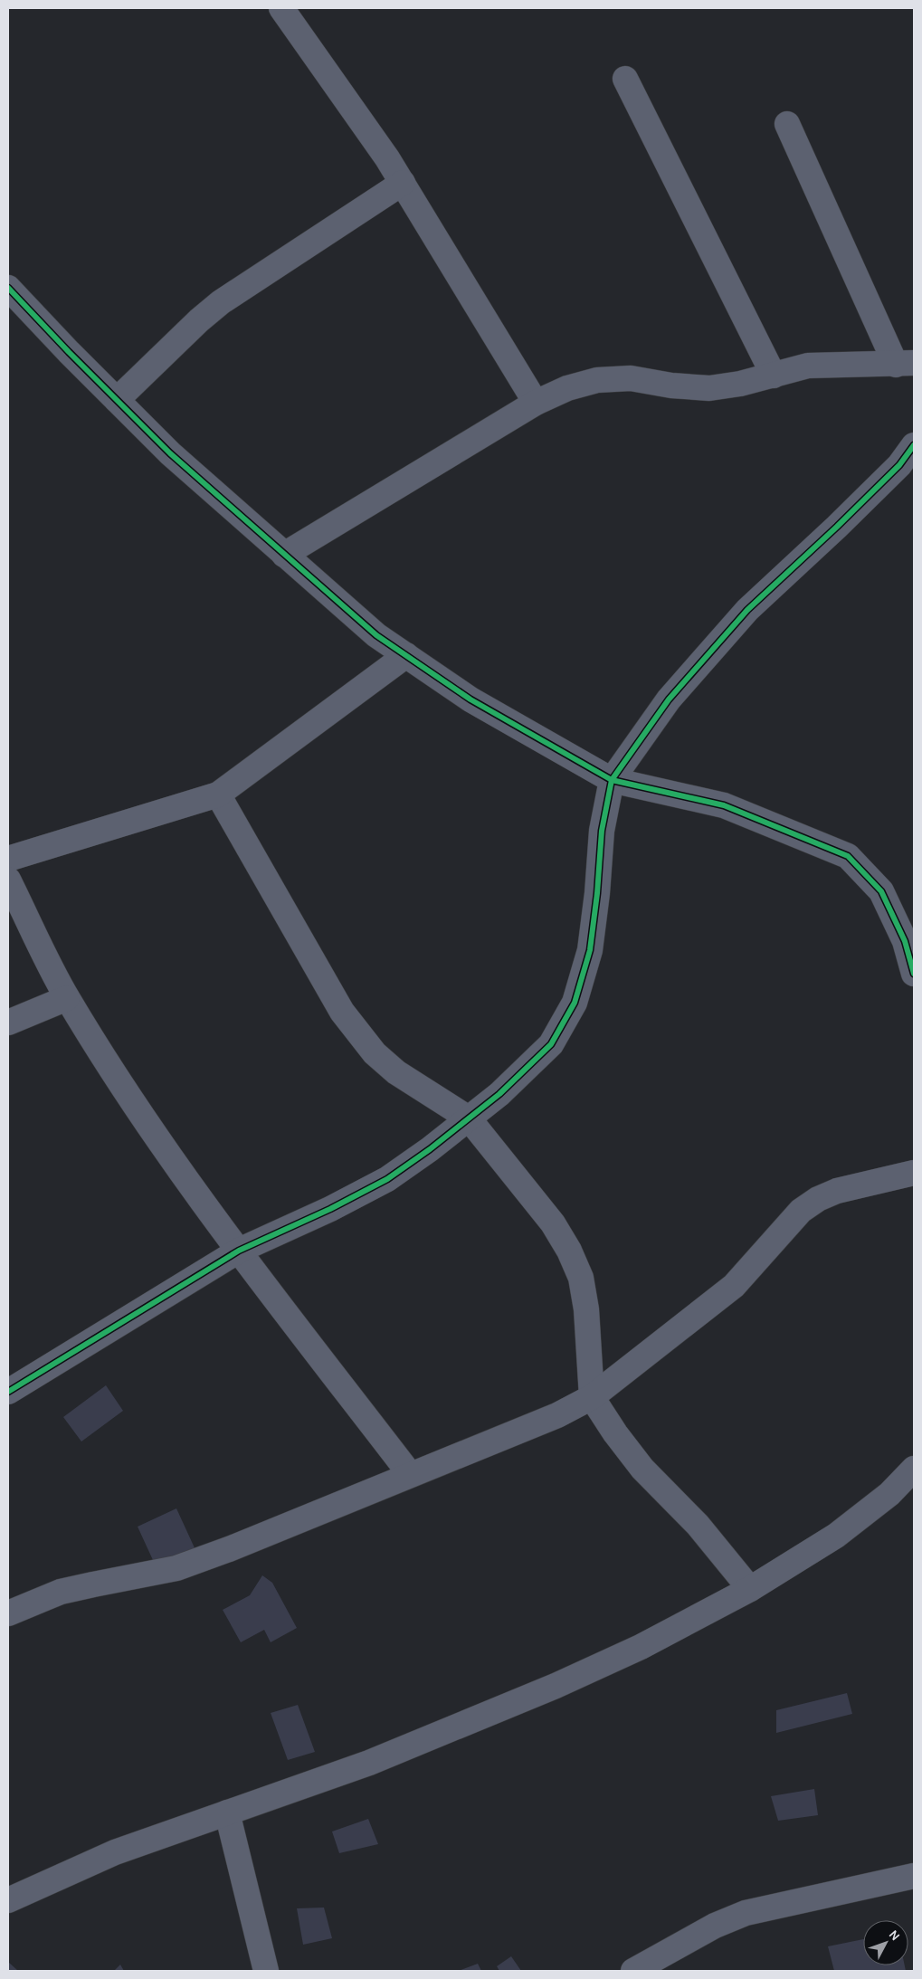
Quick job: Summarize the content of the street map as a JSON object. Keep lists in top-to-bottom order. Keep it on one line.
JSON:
{"north":"top right"}
